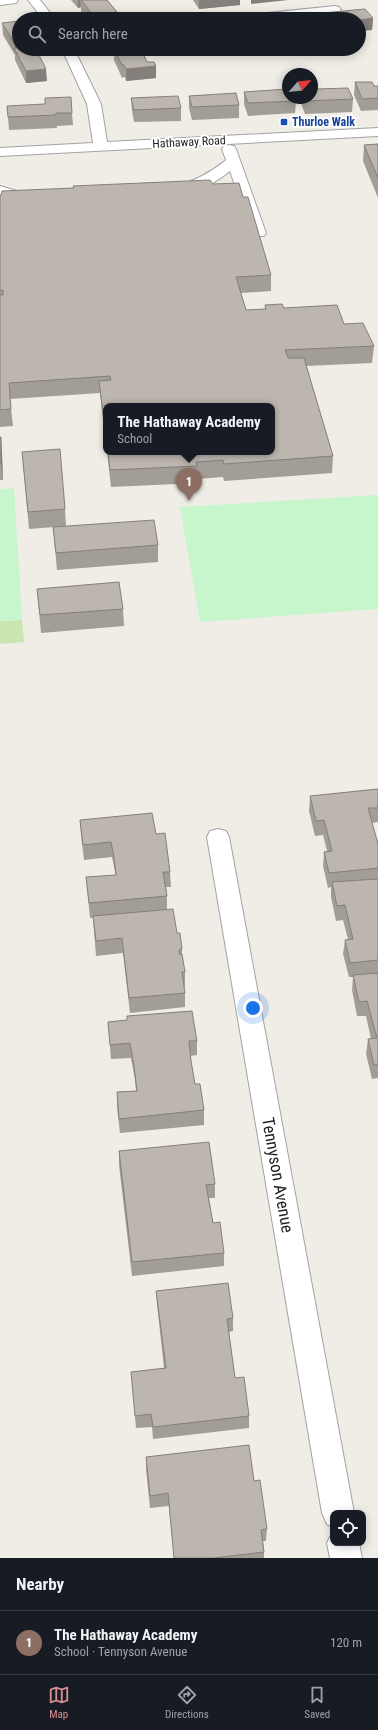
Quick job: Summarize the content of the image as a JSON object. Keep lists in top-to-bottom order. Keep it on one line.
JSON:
{"streets":{"street":["Hathaway Road","Tennyson Avenue"]},"places":{"transit":["Thurloe Walk"]},"north":"top right","page":{"search":"Search here","popup":["The Hathaway Academy","School"],"pins":"1","heading":"Nearby","list":[{"mark":"1","name":"The Hathaway Academy","note":"School · Tennyson Avenue","value":"120 m"}],"nav":["Map","Directions","Saved"]}}
